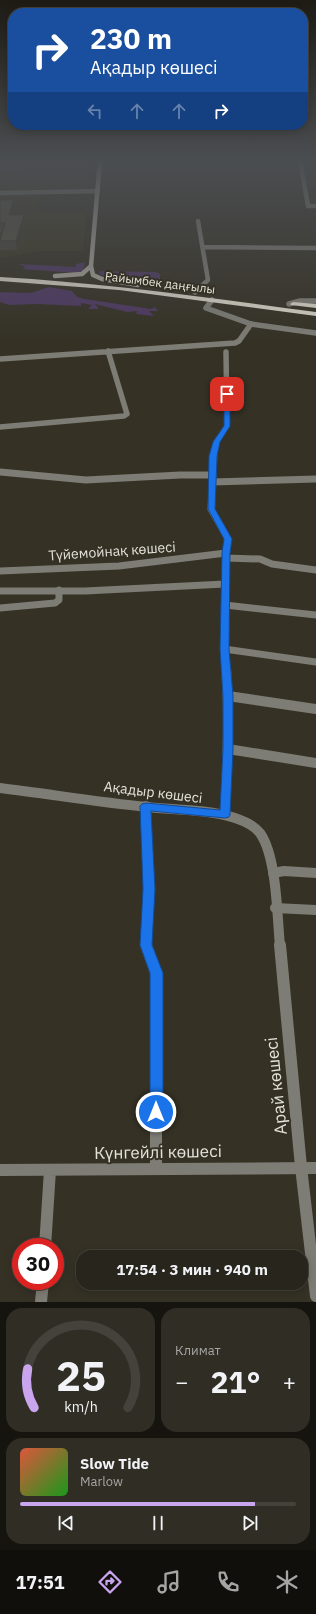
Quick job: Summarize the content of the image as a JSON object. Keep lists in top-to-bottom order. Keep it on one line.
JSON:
{"streets":{"highway":["Райымбек даңғылы"],"street":["Түйемойнақ көшесі","Ақадыр көшесі","Арай көшесі","Күнгейлі көшесі"]},"crossings":[["Ақадыр көшесі","Арай көшесі"],["Арай көшесі","Күнгейлі көшесі"]],"page":{"turn":["230 m","Ақадыр көшесі"],"limit":"30","trip":"17:54 · 3 мин · 940 m","tile":"Климат","heat":["−","21°","+"],"song":["Slow Tide","Marlow"],"tabs":"17:51","gauge":["25","km/h"]}}
